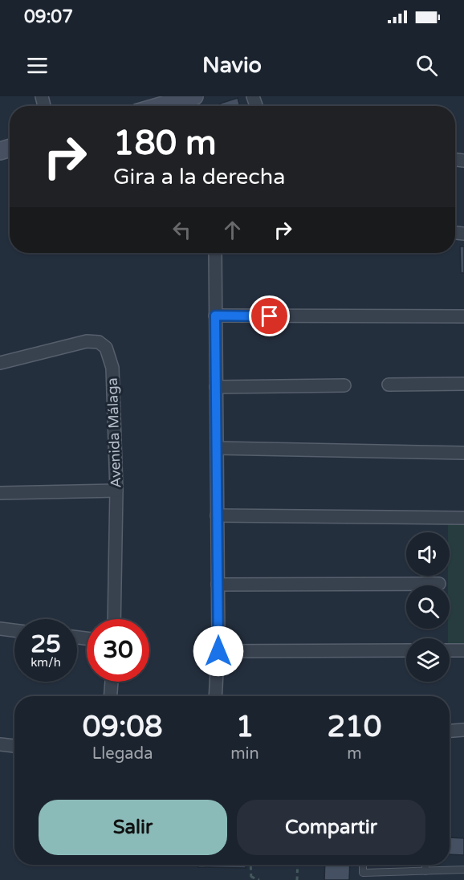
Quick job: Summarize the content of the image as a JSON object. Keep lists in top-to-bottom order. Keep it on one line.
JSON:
{"streets":{"street":["Avenida Málaga"]},"page":{"status":"09:07","header":"Navio","turn":["180 m","Gira a la derecha"],"speed":"25 km/h","limit":"30","eta":["09:08","Llegada","1","min","210","m"],"buttons":["Salir","Compartir"]}}
